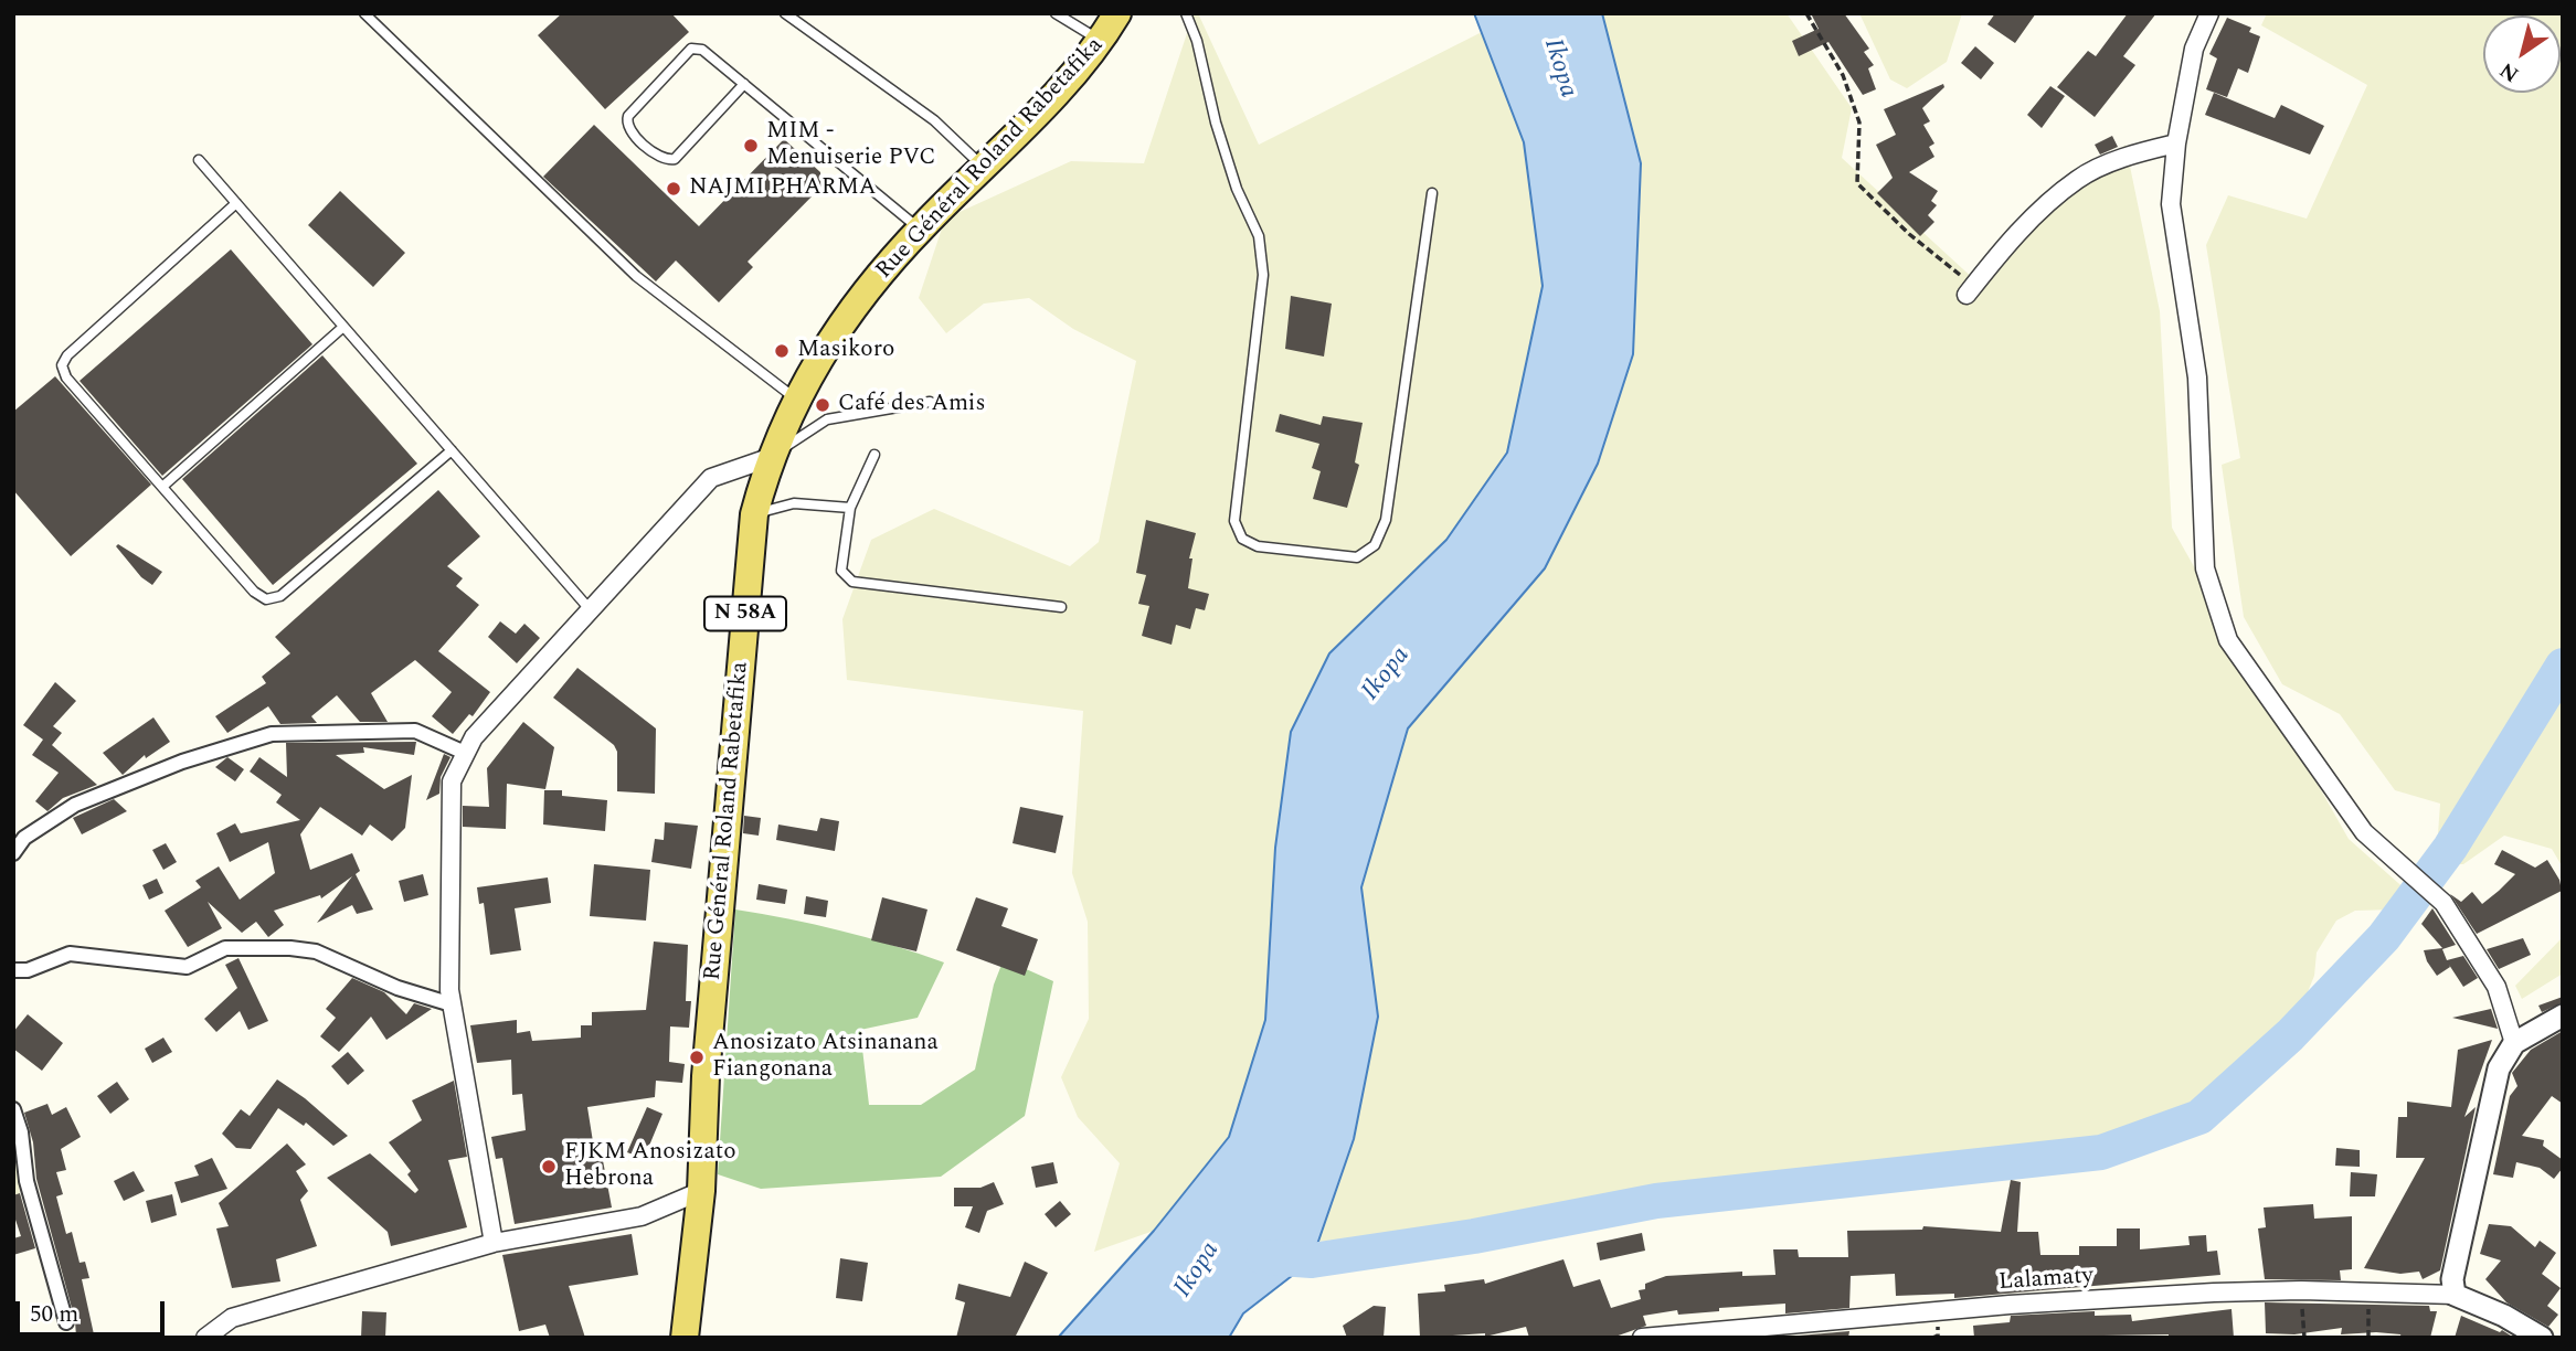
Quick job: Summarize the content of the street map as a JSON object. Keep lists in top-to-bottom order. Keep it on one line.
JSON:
{"streets":{"main road":["Rue Général Roland Rabetafika","N 58A"],"street":["Lalamaty"]},"water":["Ikopa"],"places":["MIM - Menuiserie PVC","NAJMI PHARMA","Masikoro","Café des Amis","Anosizato Atsinanana Fiangonana","FJKM Anosizato Hebrona"],"scale_bar":"50 m","north":"bottom left"}
